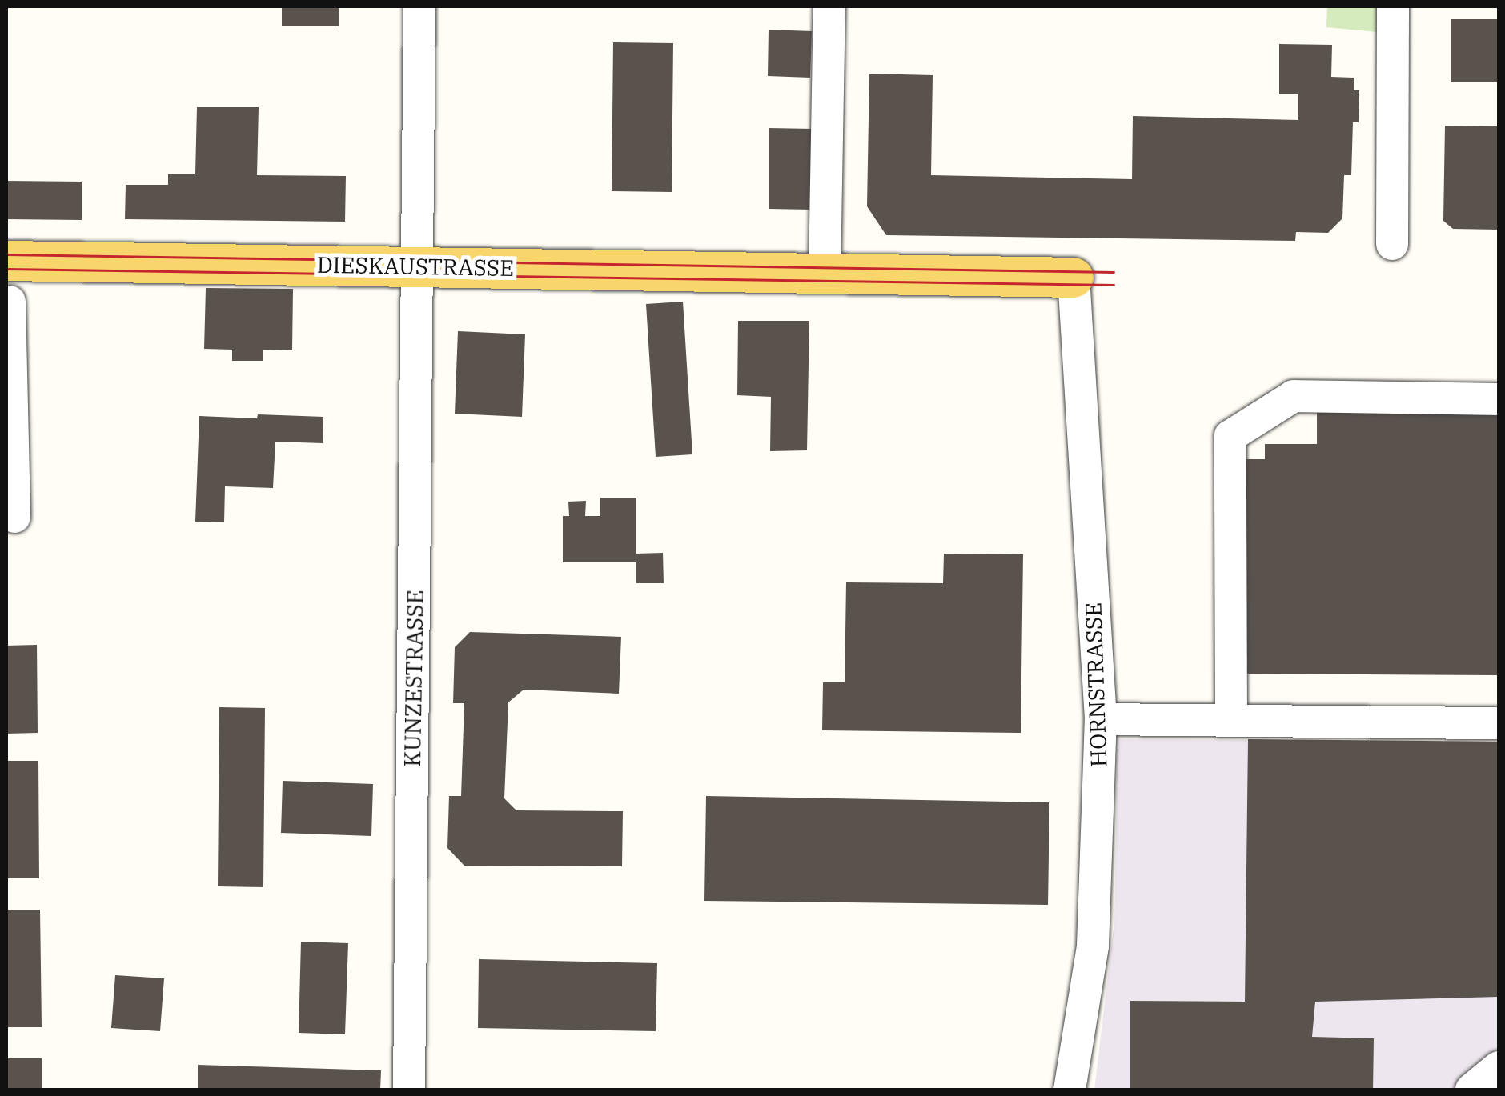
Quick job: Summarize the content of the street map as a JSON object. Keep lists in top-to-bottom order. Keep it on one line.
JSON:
{"streets":{"main road":["DIESKAUSTRASSE"],"street":["KUNZESTRASSE","HORNSTRASSE"]},"crossings":[["DIESKAUSTRASSE","KUNZESTRASSE"],["DIESKAUSTRASSE","HORNSTRASSE"]]}
